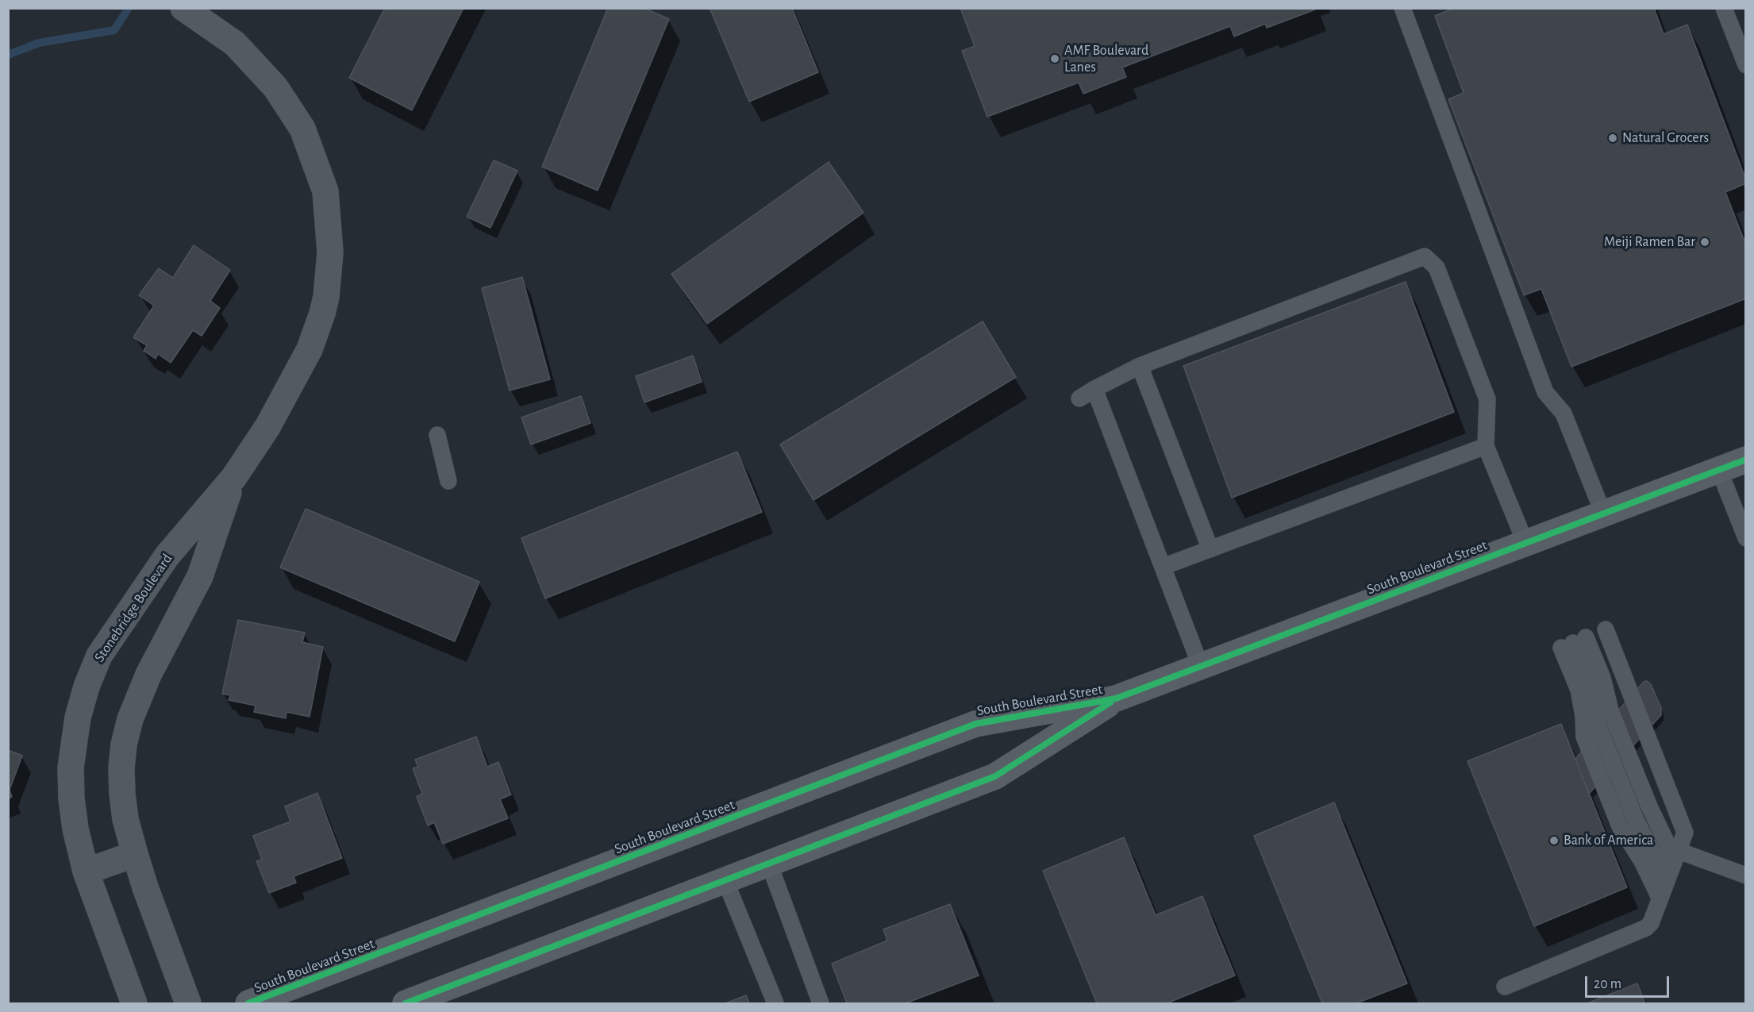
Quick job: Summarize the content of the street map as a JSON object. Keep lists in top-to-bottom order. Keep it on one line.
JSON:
{"streets":{"main road":["South Boulevard Street"],"street":["Stonebridge Boulevard"]},"places":["AMF Boulevard Lanes","Natural Grocers","Meiji Ramen Bar","Bank of America"],"scale_bar":"20 m"}
